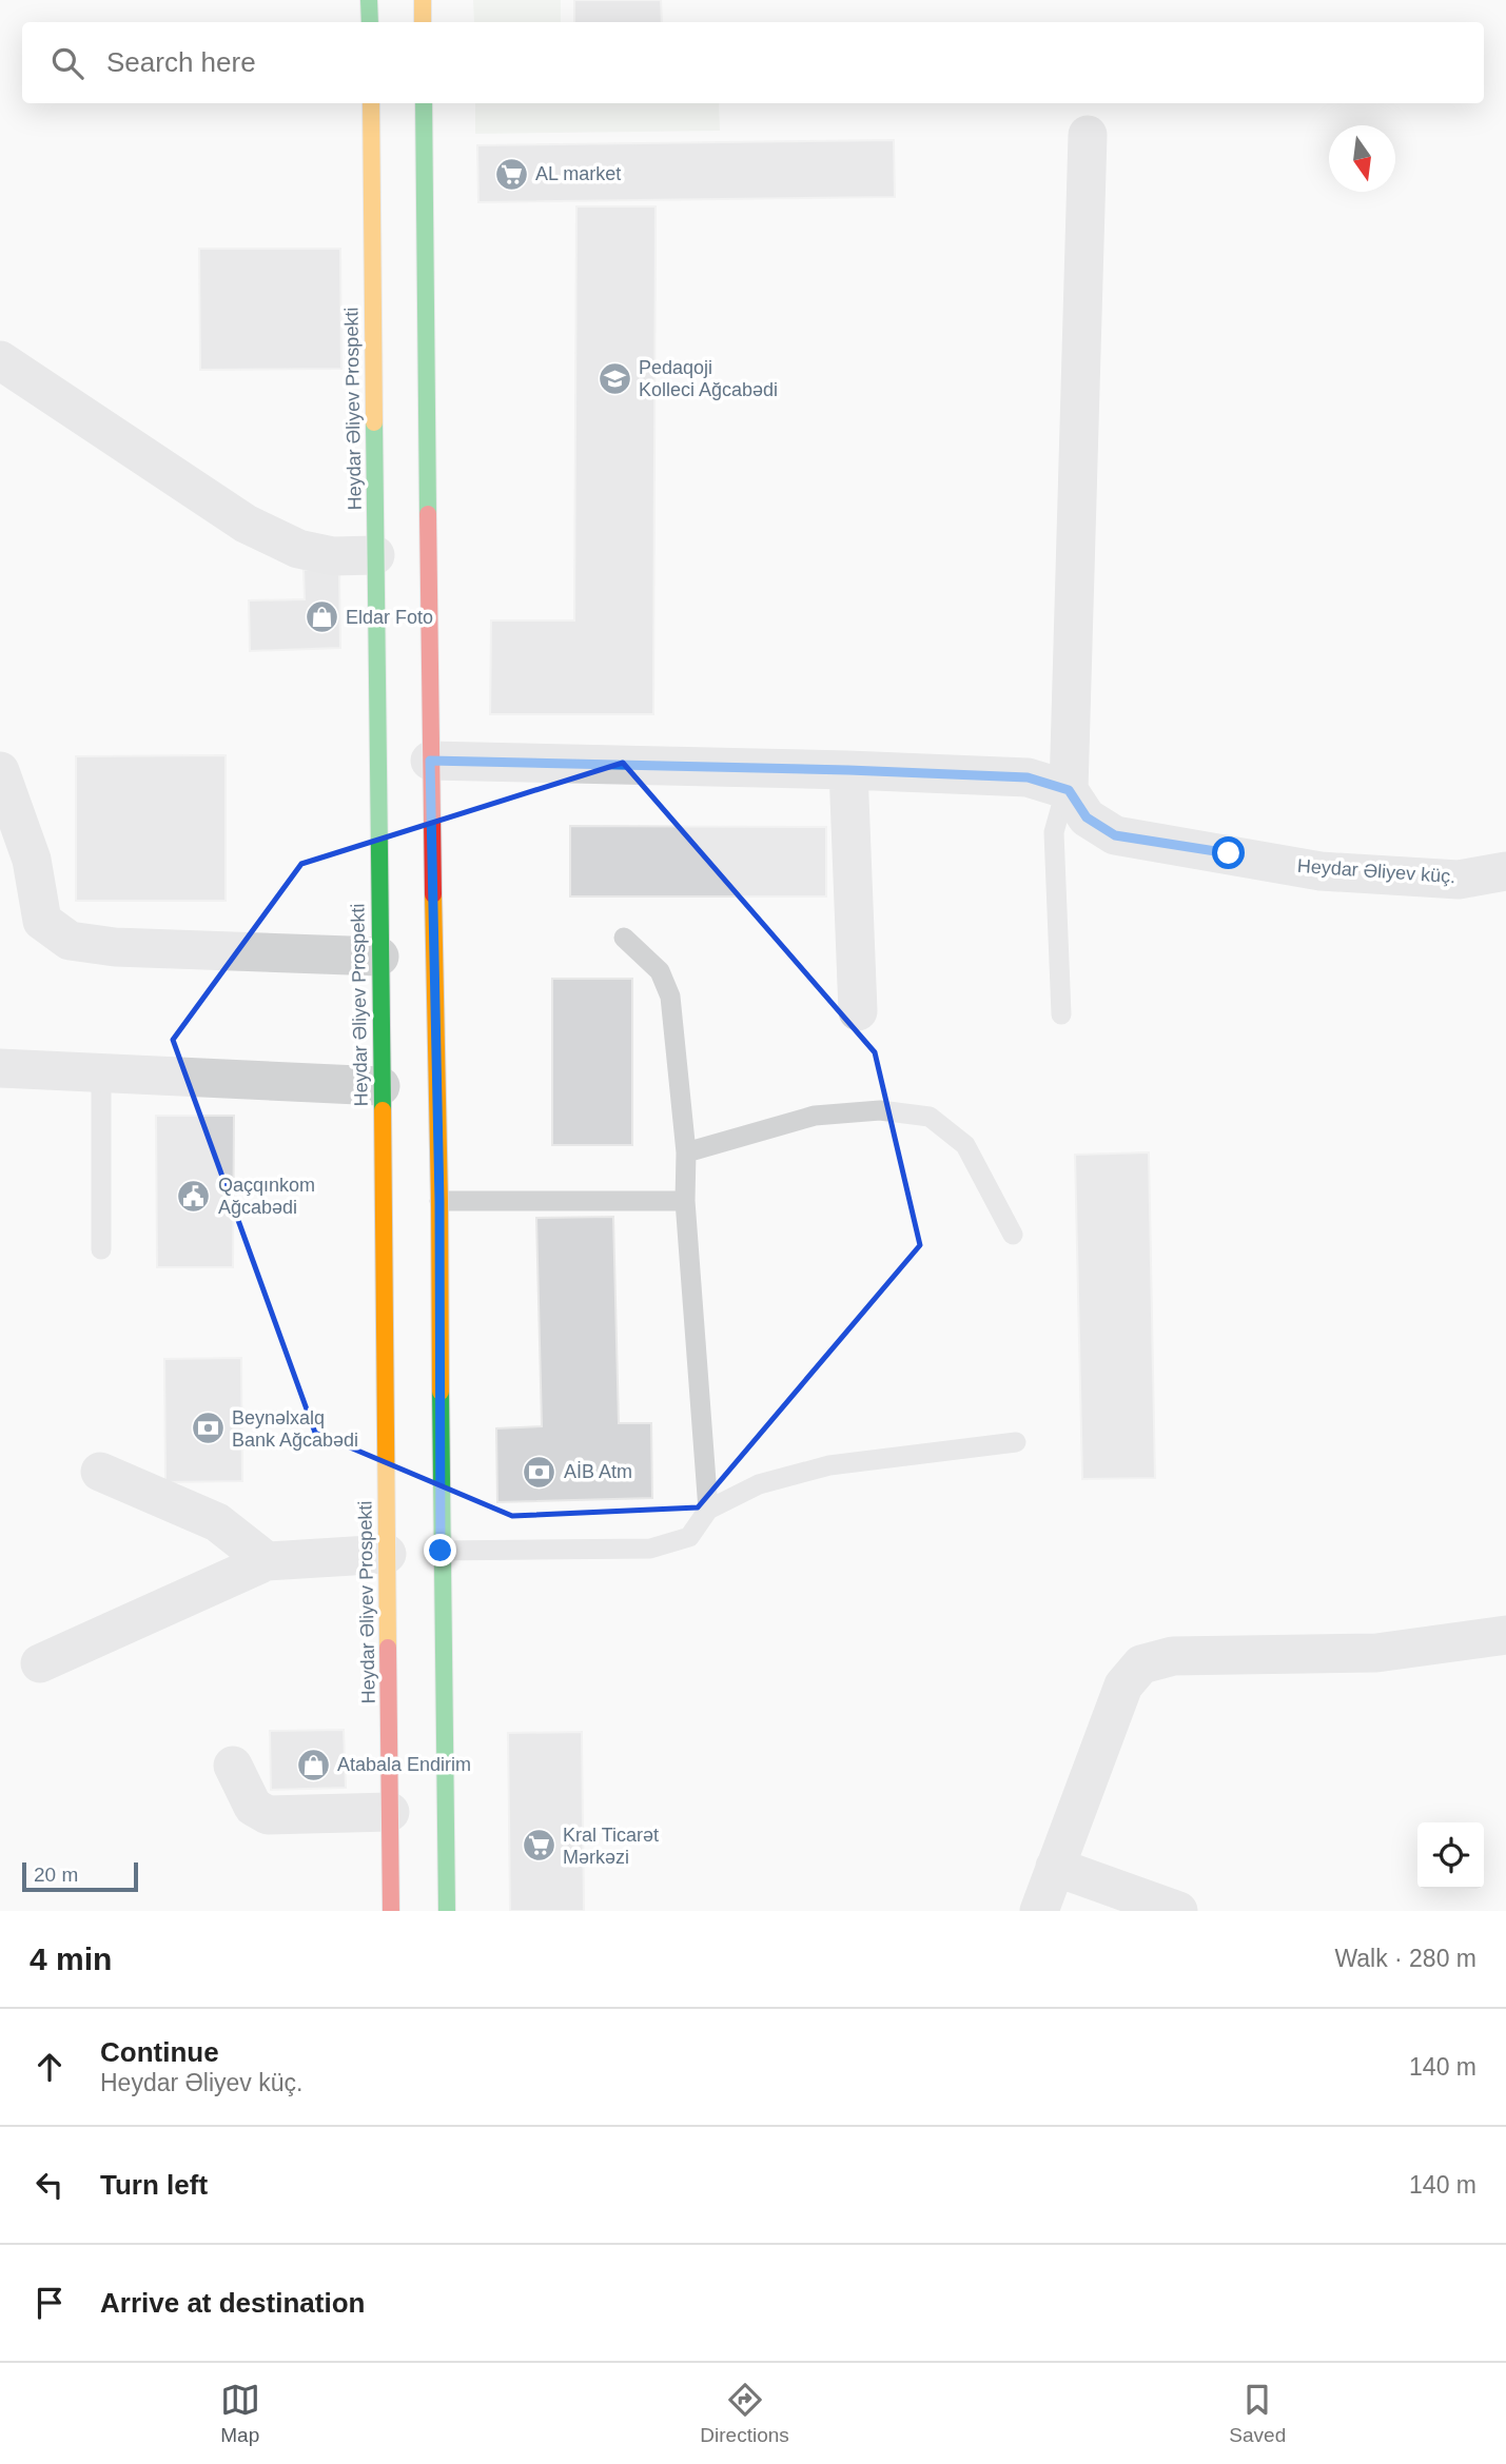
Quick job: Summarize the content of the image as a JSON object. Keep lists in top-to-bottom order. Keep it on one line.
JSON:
{"streets":{"main road":["Heydar Əliyev Prospekti"],"street":["Heydar Əliyev küç."]},"places":{"supermarket":["AL market","Kral Ticarət Mərkəzi"],"school or university":["Pedaqoji Kolleci Ağcabədi"],"shop":["Eldar Foto","Atabala Endirim"],"public building":["Qaçqınkom Ağcabədi"],"bank":["Beynəlxalq Bank Ağcabədi","AİB Atm"]},"scale_bar":"20 m","north":"bottom","page":{"search":"Search here","scale":"20 m","heading":["4 min","Walk · 280 m"],"list":[["Continue","Heydar Əliyev küç.","140 m"],["Turn left","140 m"],"Arrive at destination"],"nav":["Map","Directions","Saved"]}}
